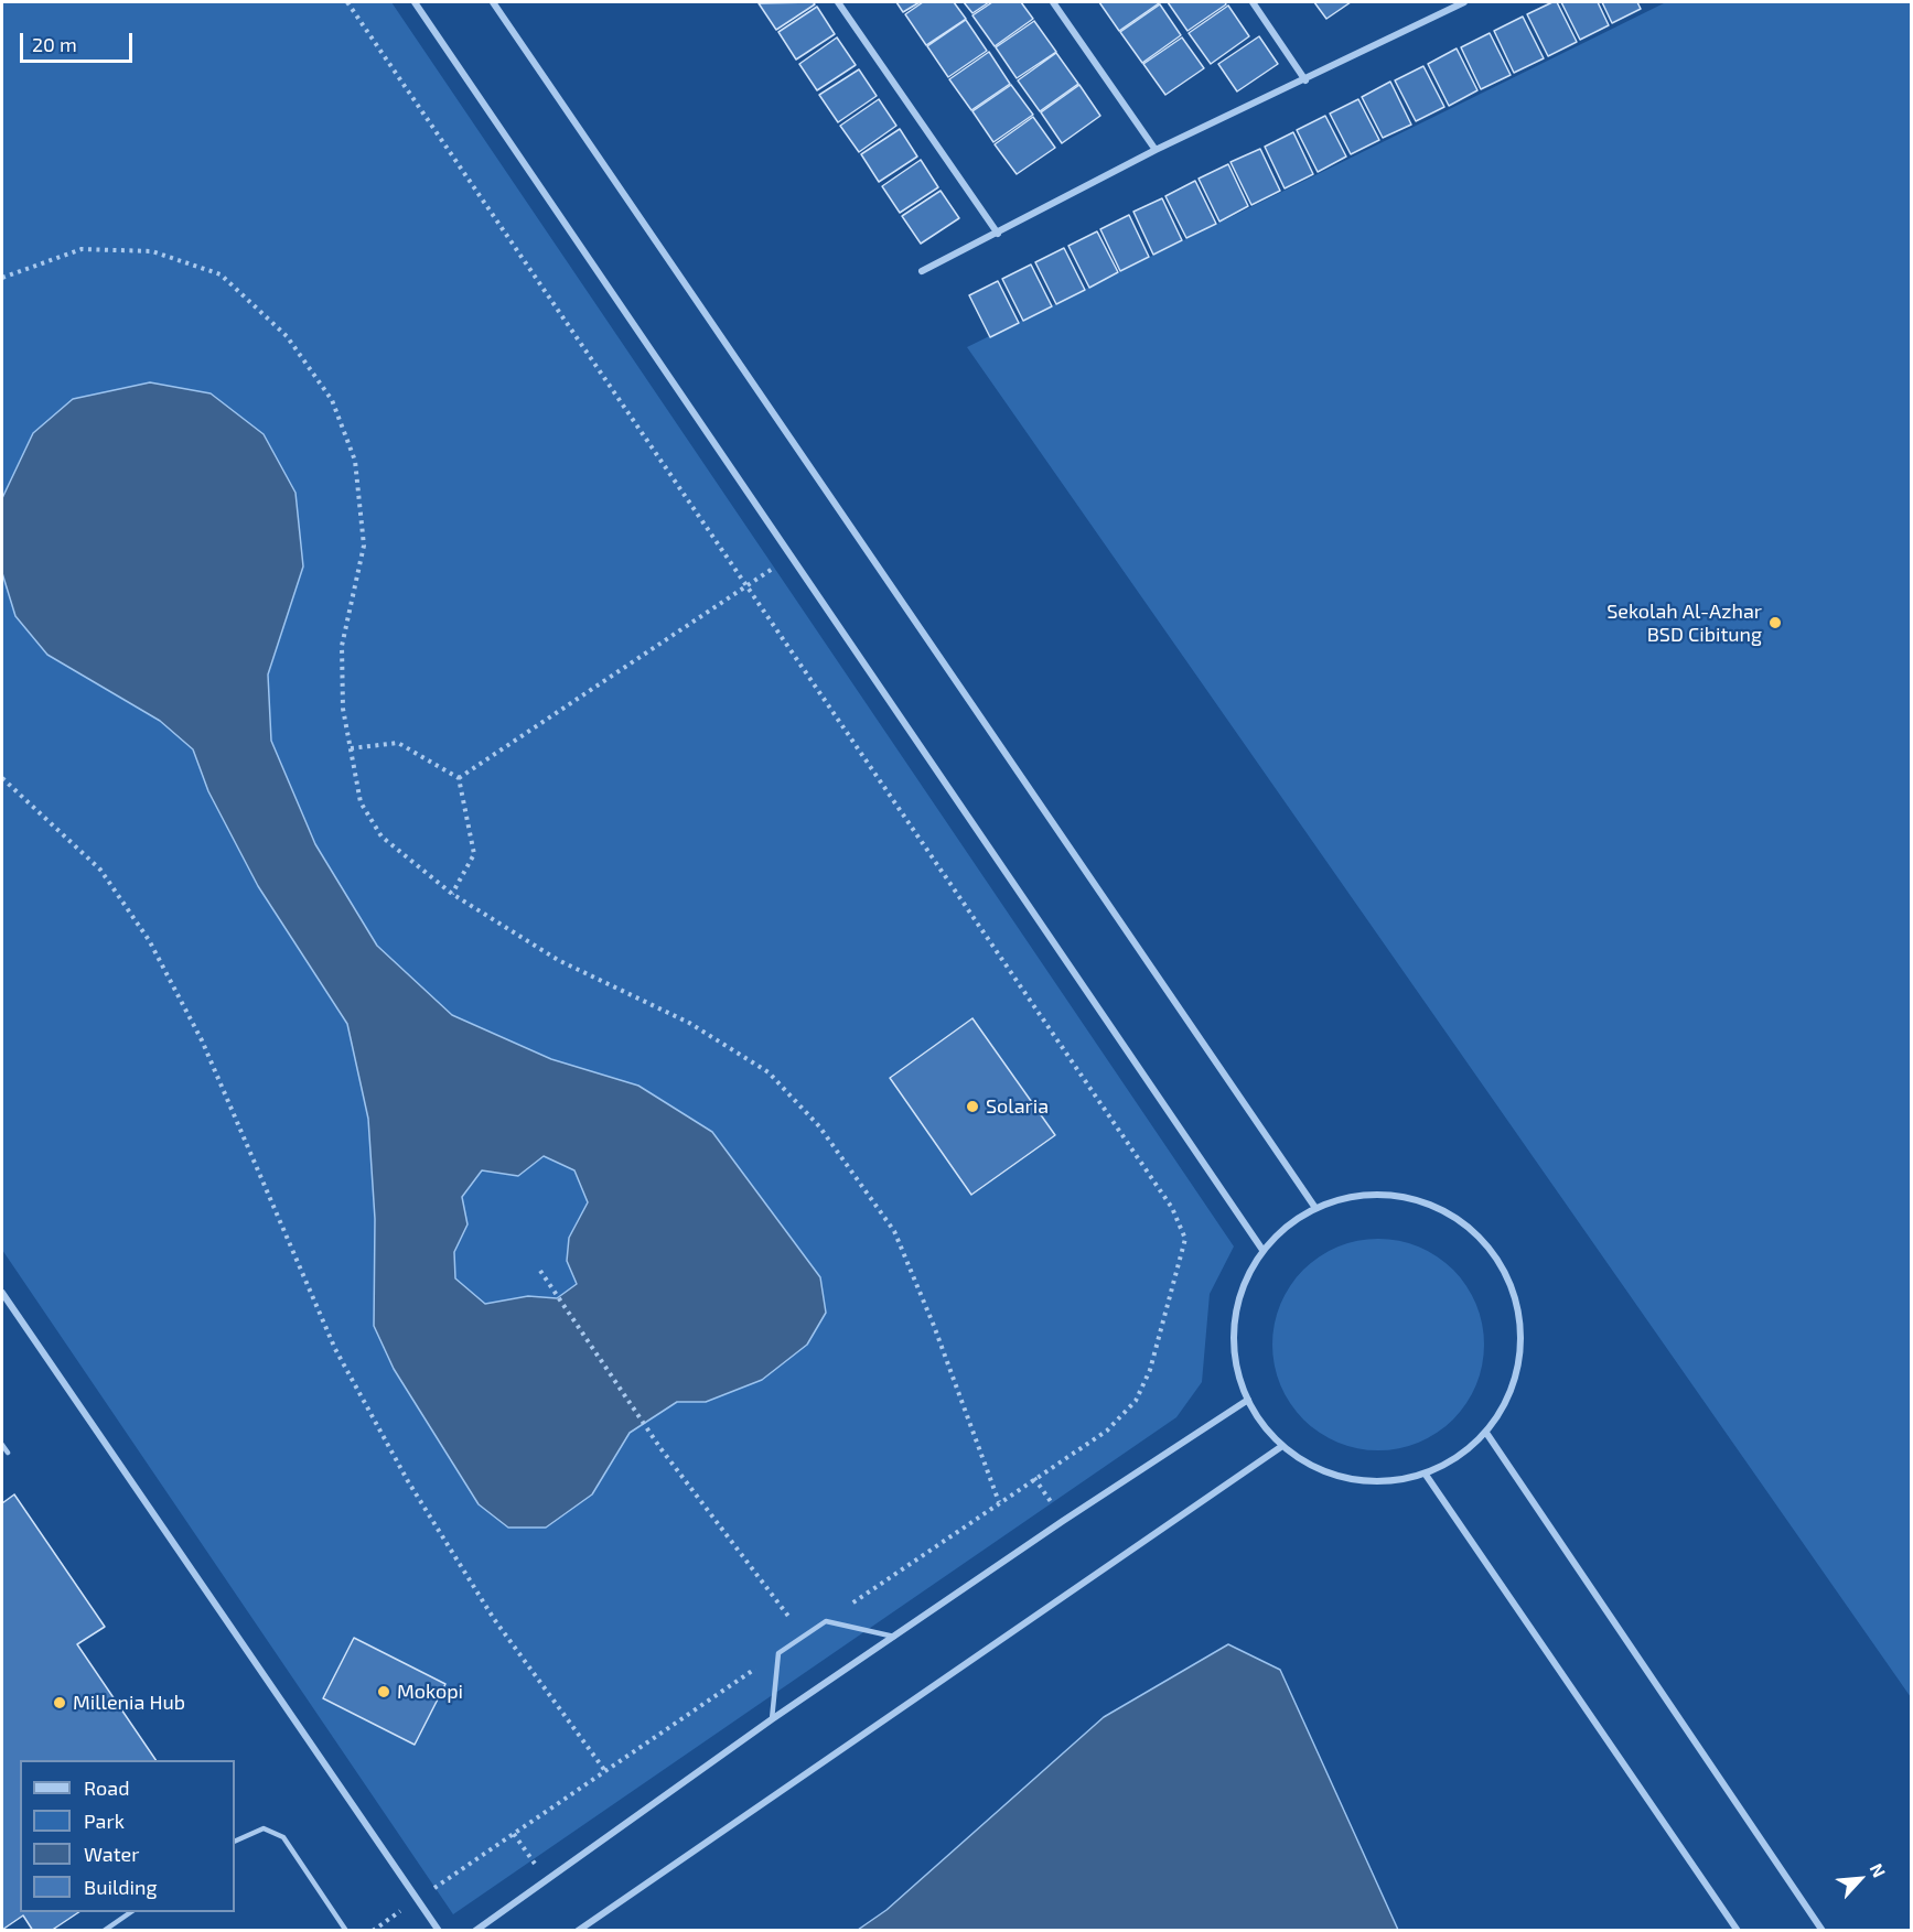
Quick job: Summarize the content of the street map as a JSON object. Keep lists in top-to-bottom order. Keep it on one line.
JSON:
{"places":["Sekolah Al-Azhar BSD Cibitung","Solaria","Mokopi","Millenia Hub"],"legend":["Road","Park","Water","Building"],"scale_bar":"20 m","north":"top right"}
